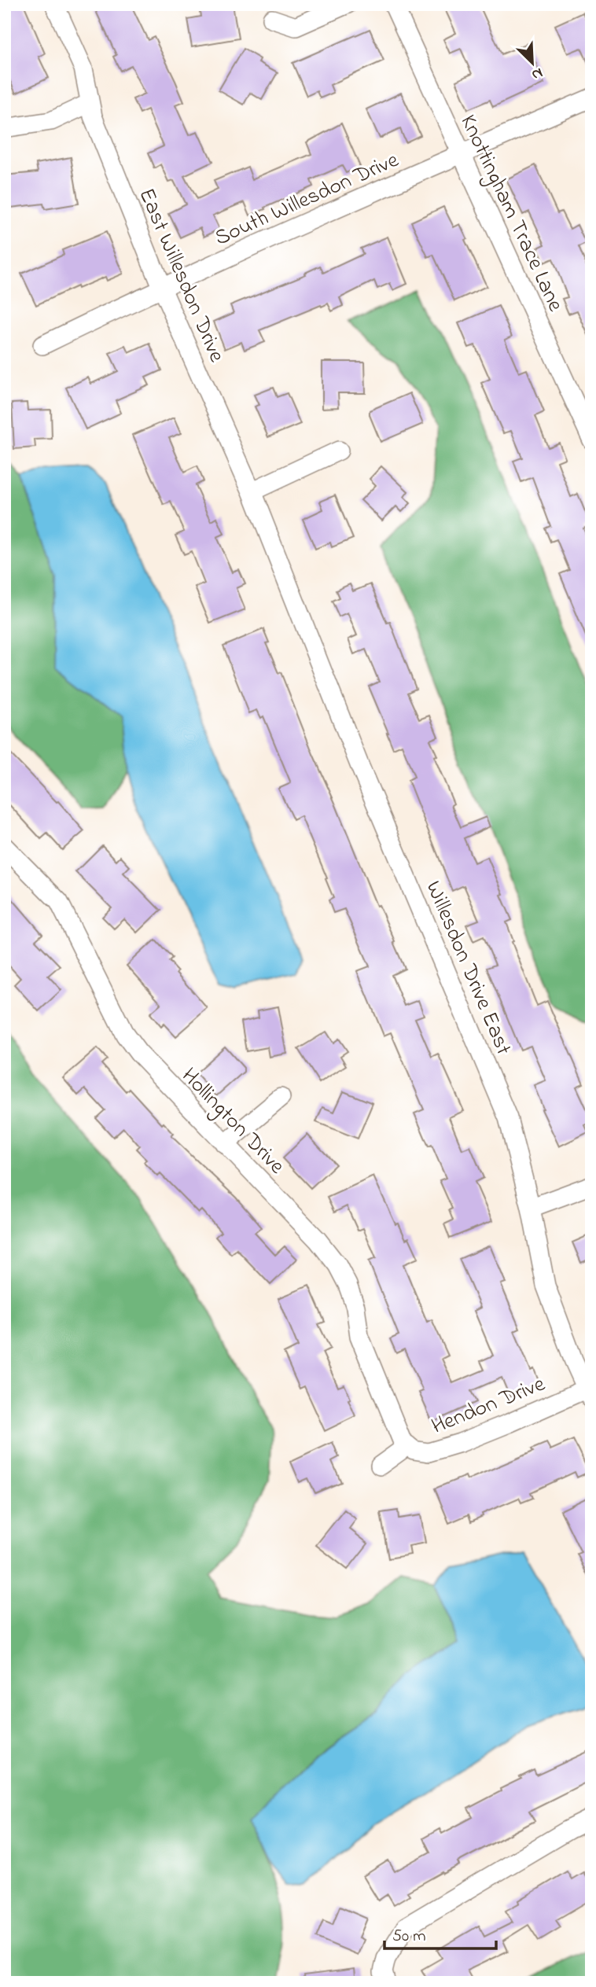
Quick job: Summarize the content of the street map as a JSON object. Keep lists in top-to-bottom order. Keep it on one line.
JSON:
{"streets":{"street":["South Willesdon Drive","Knottingham Trace Lane","East Willesdon Drive","Willesdon Drive East","Hollington Drive","Hendon Drive"]},"crossings":[["South Willesdon Drive","Knottingham Trace Lane"],["South Willesdon Drive","East Willesdon Drive"],["East Willesdon Drive","Willesdon Drive East"],["Willesdon Drive East","Hendon Drive"],["Hollington Drive","Hendon Drive"]],"scale_bar":"50 m","north":"bottom right"}
